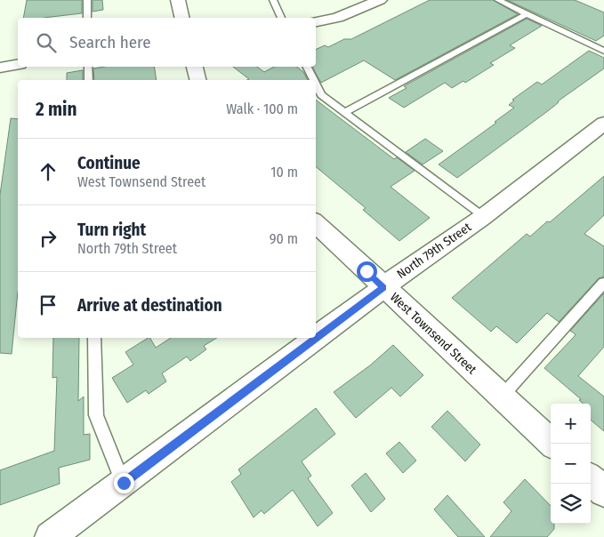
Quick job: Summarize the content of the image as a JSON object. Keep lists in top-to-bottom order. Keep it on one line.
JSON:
{"streets":{"street":["North 79th Street","West Townsend Street"]},"crossings":[["North 79th Street","West Townsend Street"]],"page":{"search":"Search here","heading":["2 min","Walk · 100 m"],"list":[["Continue","West Townsend Street","10 m"],["Turn right","North 79th Street","90 m"],"Arrive at destination"],"map_buttons":["+","−"]}}
